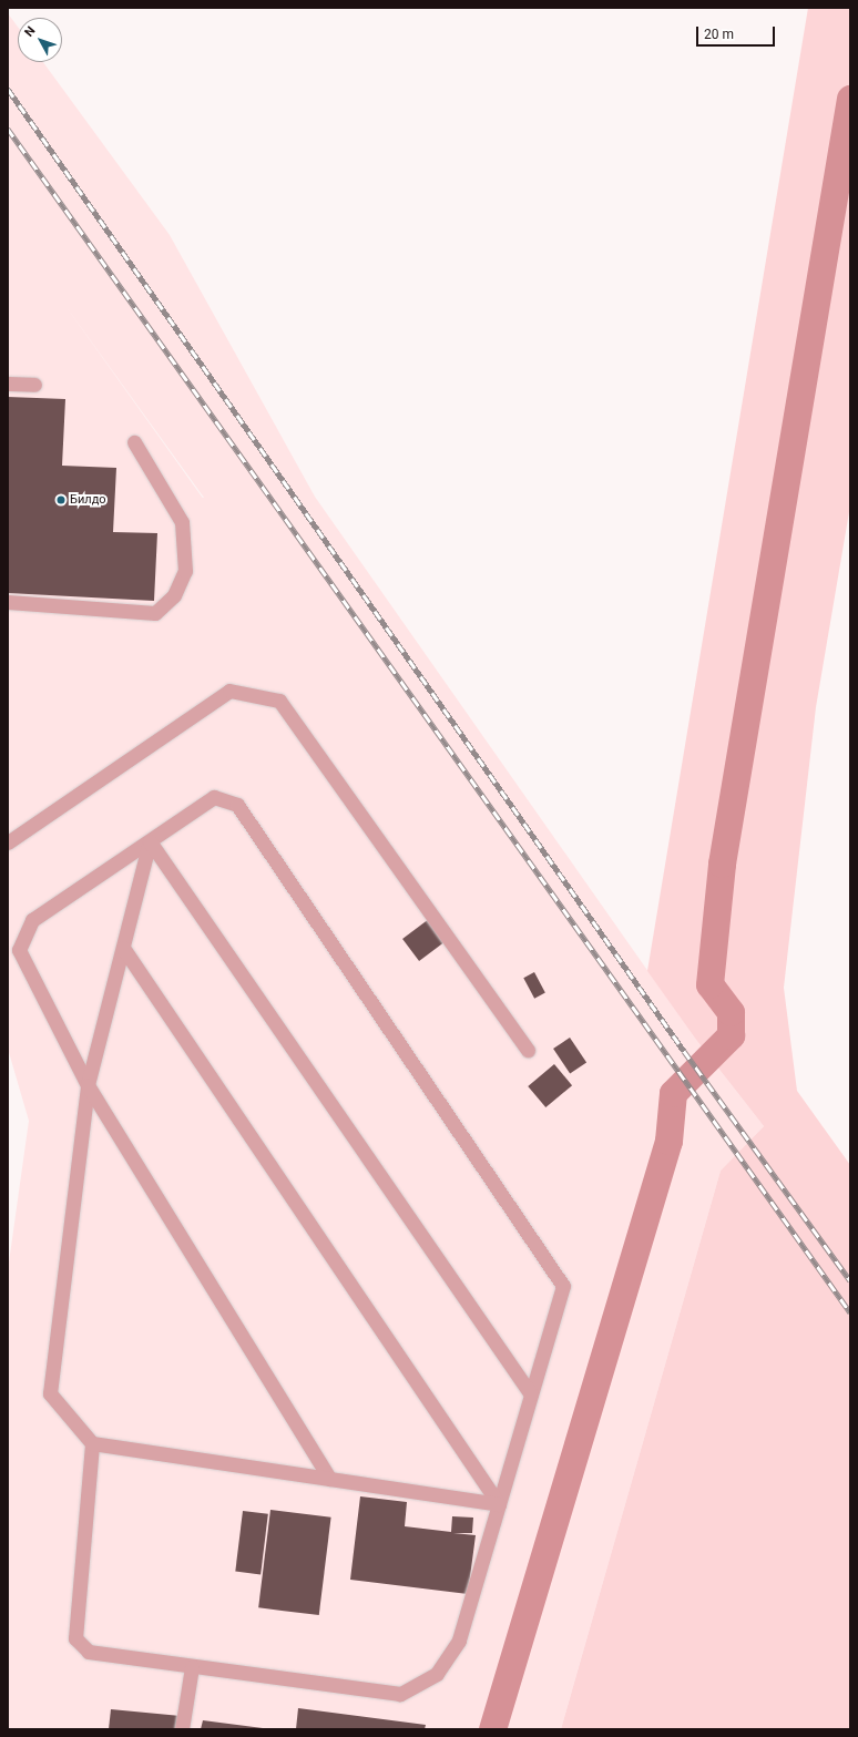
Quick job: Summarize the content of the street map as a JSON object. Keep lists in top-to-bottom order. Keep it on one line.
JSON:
{"places":["Билдо"],"scale_bar":"20 m","north":"top left"}
